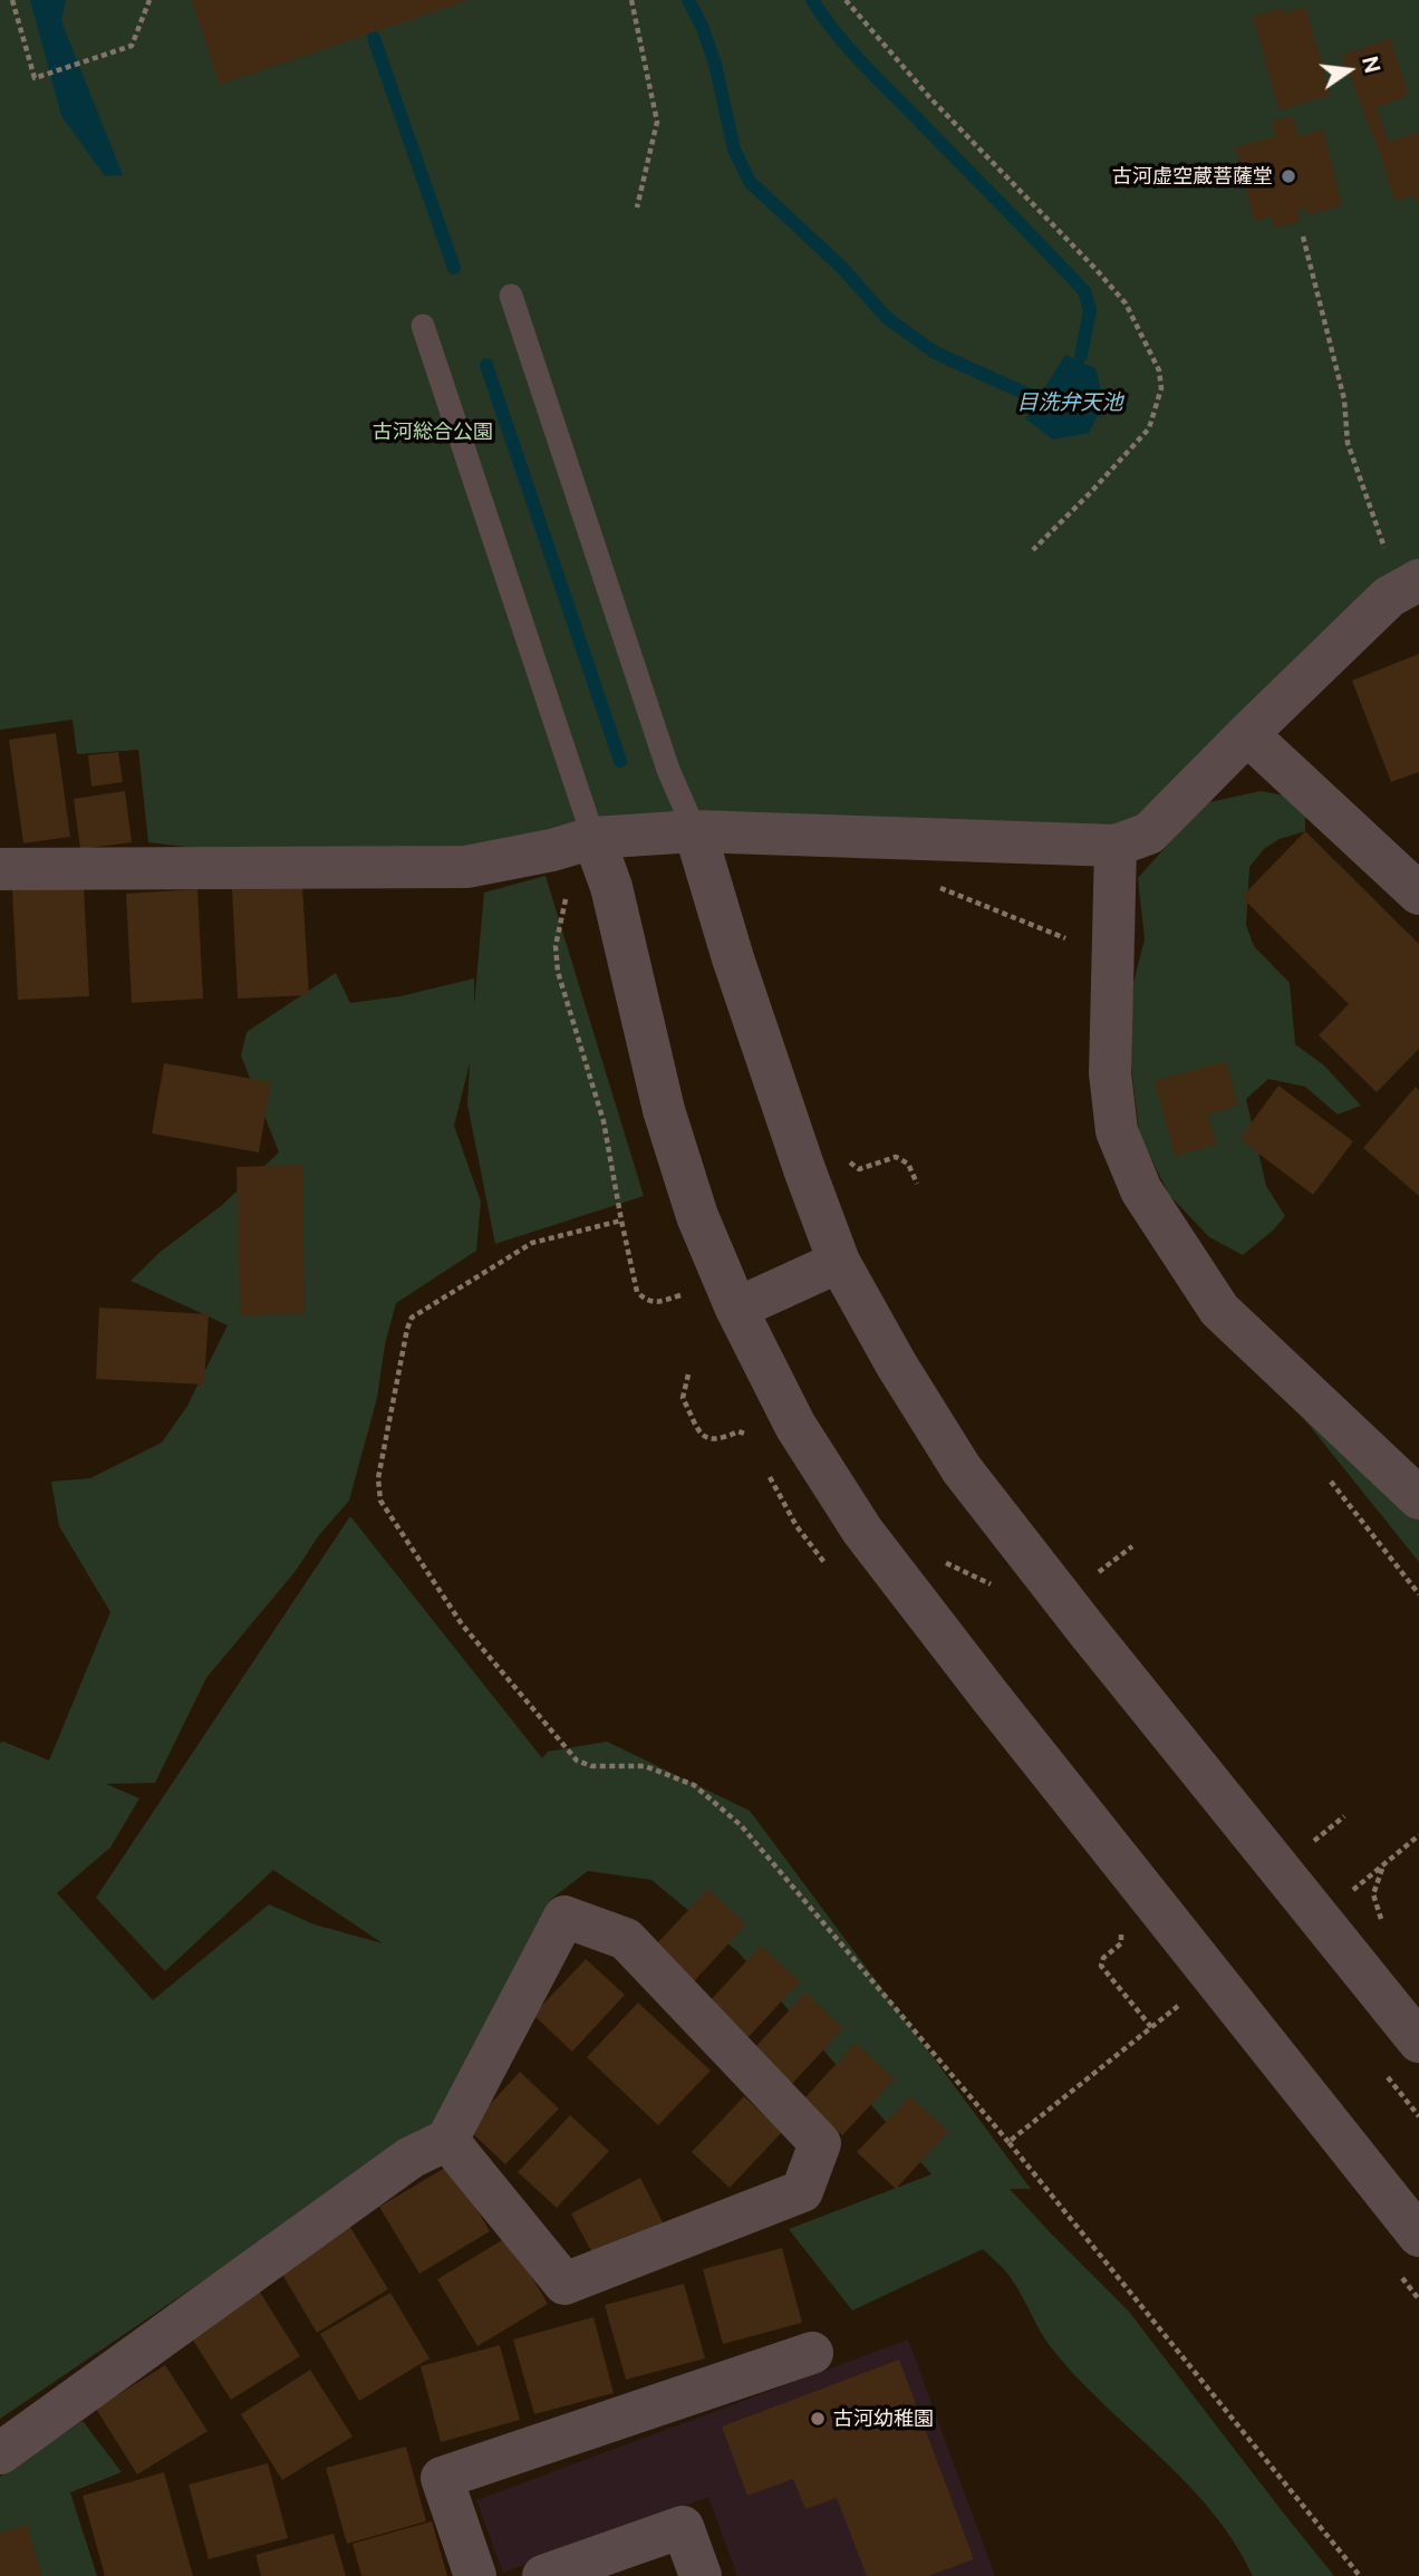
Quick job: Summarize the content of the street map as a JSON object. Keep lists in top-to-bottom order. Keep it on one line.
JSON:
{"water":["目洗弁天池"],"parks":["古河総合公園"],"places":["古河虚空蔵菩薩堂","古河幼稚園"],"north":"right"}
